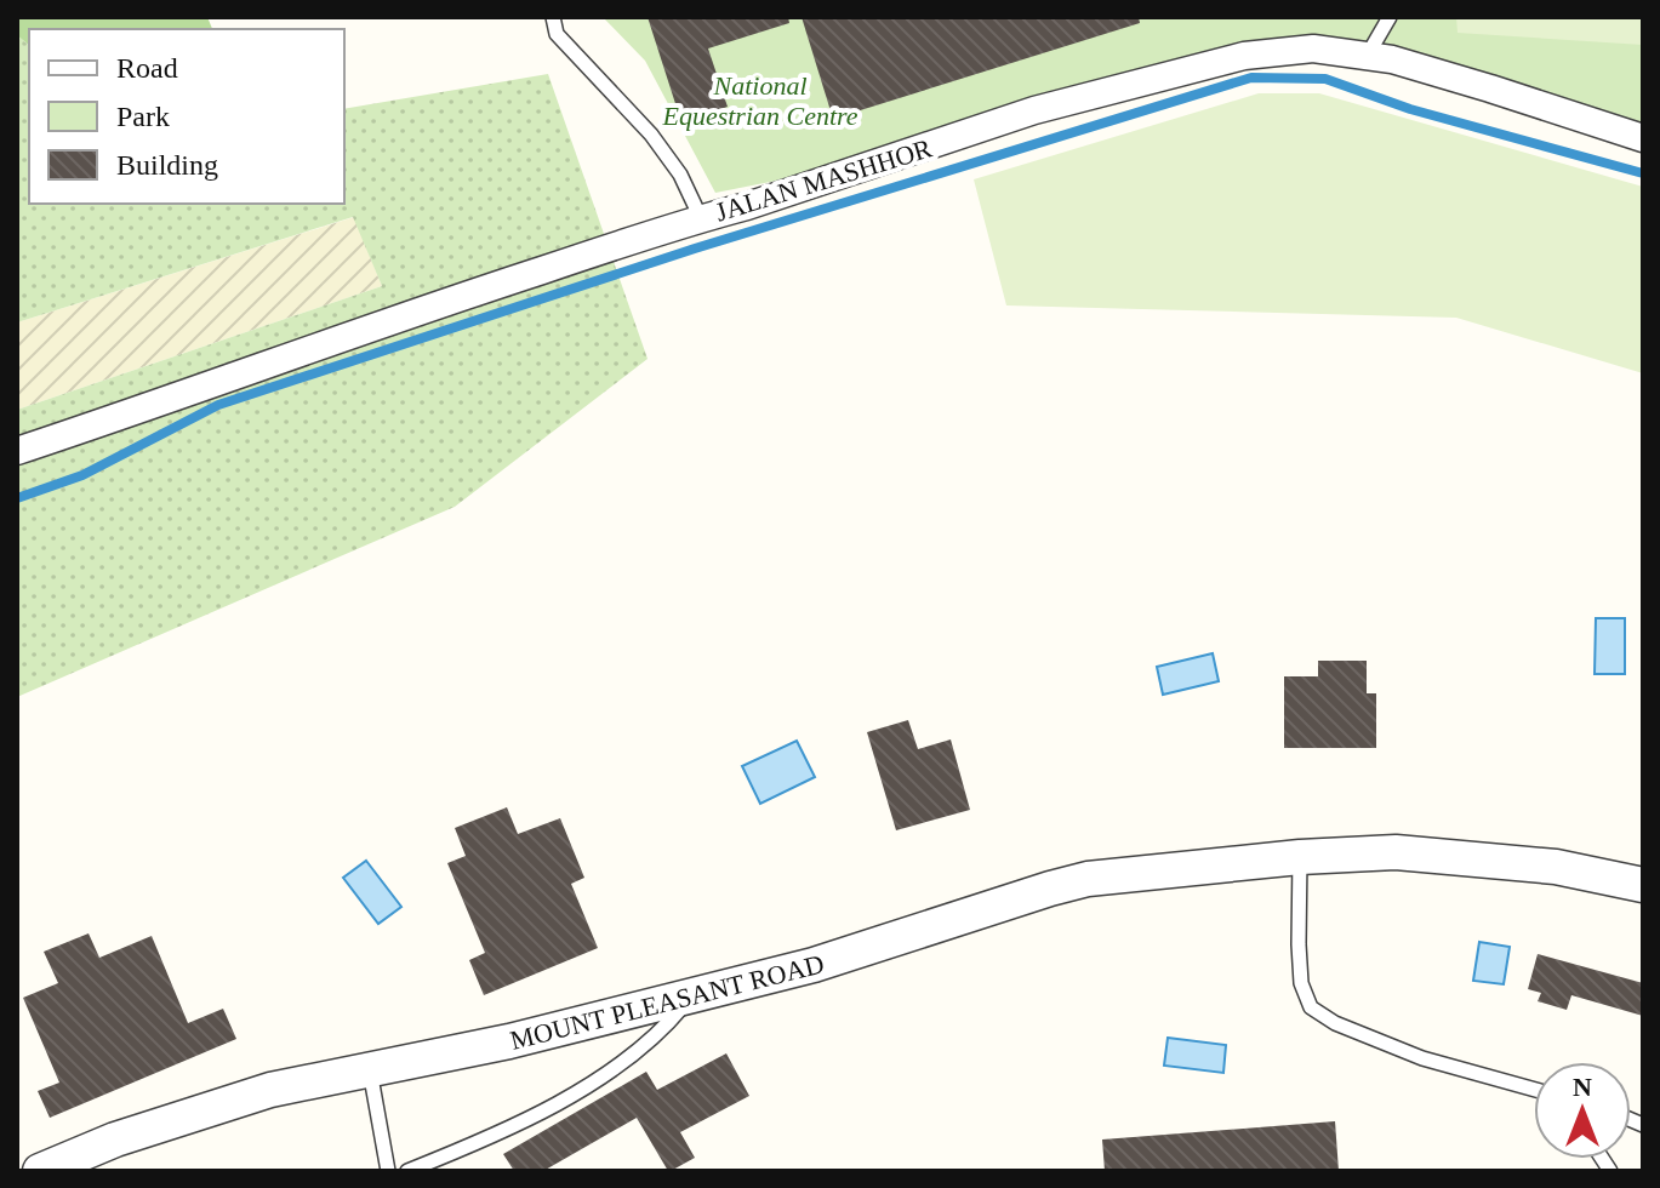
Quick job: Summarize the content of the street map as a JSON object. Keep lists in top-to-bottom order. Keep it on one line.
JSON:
{"streets":{"street":["JALAN MASHHOR","MOUNT PLEASANT ROAD"]},"parks":["National Equestrian Centre"],"legend":["Road","Park","Building"],"north":"top"}
